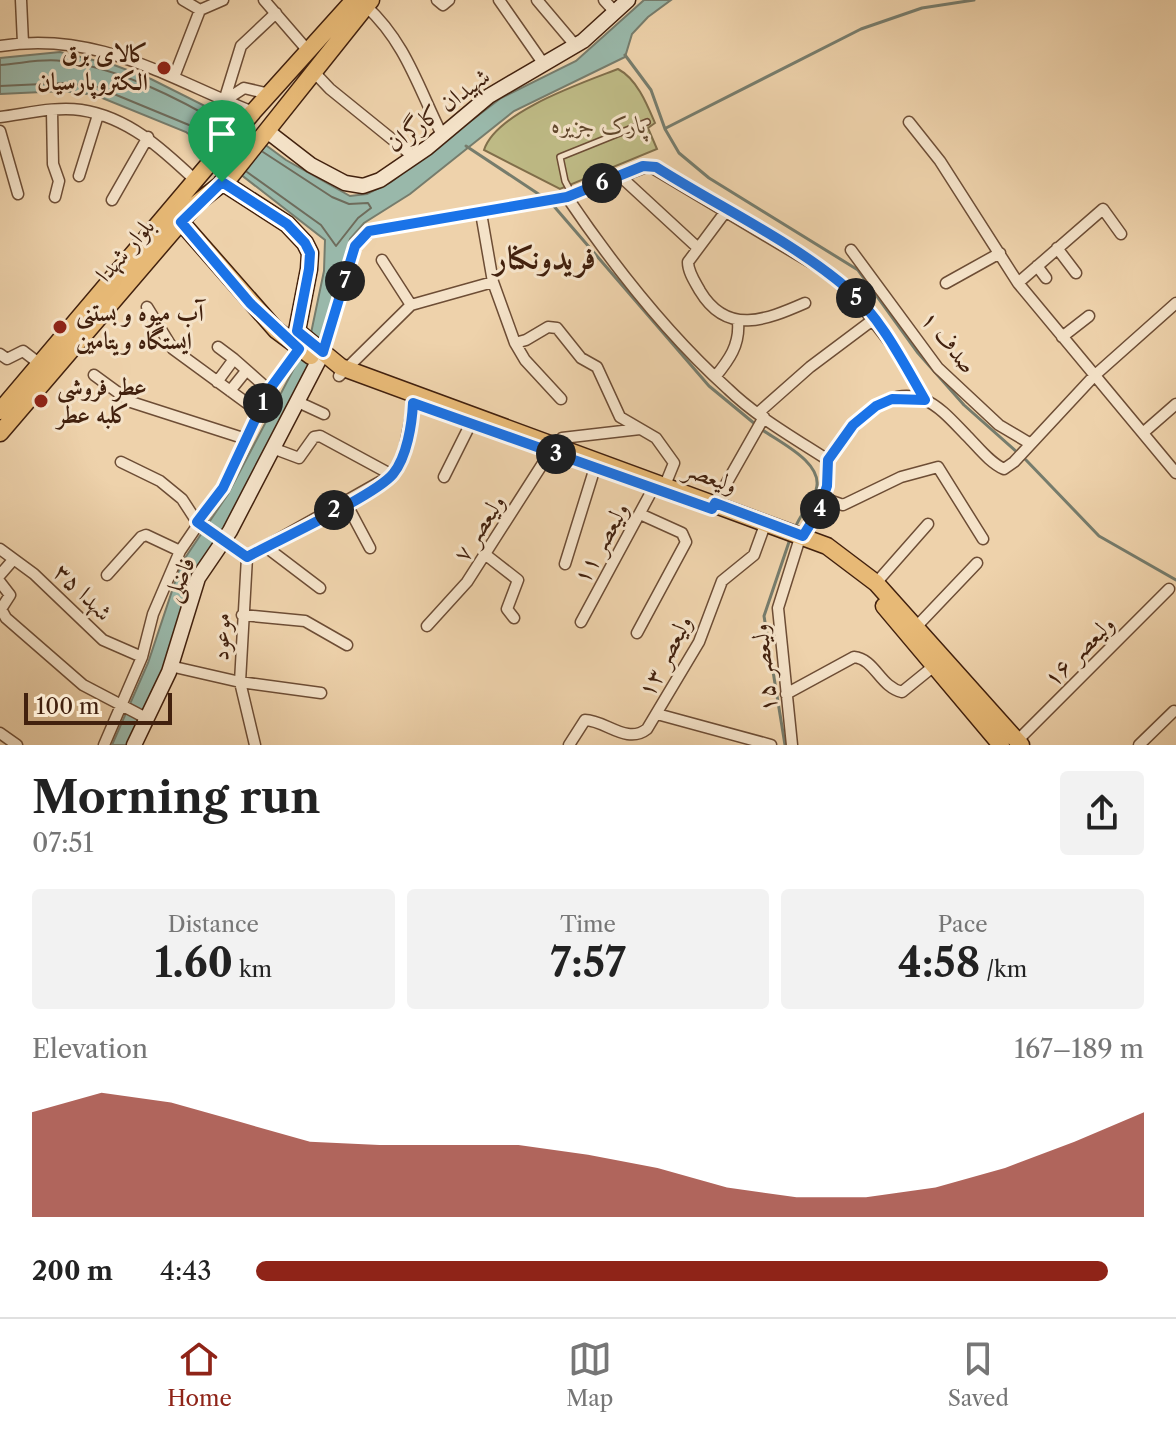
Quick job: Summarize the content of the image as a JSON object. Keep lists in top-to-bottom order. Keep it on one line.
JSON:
{"streets":{"main road":["بلوار شهدا","ولیعصر"],"street":["شهیدان کارگران","صدف ۱","ولیعصر ۷","ولیعصر ۱۱","فاضلی","شهدا ۳۵","موعود","ولیعصر ۱۶","ولیعصر ۱۳","ولیعصر ۱۵"]},"crossings":[["شهیدان کارگران","بلوار شهدا"],["بلوار شهدا","ولیعصر"],["ولیعصر","ولیعصر ۷"],["ولیعصر","ولیعصر ۱۱"],["ولیعصر","فاضلی"],["ولیعصر","ولیعصر ۱۶"],["ولیعصر","ولیعصر ۱۳"],["ولیعصر","ولیعصر ۱۵"]],"districts":["فریدونکنار"],"parks":["پارک جزیره"],"places":["کالای برق الکتروپارسیان","آب میوه و بستنی ایستگاه ویتامین","عطر فروشی کلبه عطر"],"scale_bar":"100 m","page":{"pins":["6","7","5","1","3","4","2"],"scale":"100 m","heading":["Morning run","07:51"],"stats":[["Distance","1.60 km"],["Time","7:57"],["Pace","4:58 /km"]],"chart":["Elevation","167–189 m"],"list":[{"name":"200 m","note":"4:43"}],"tabs":["Home","Map","Saved"]}}
